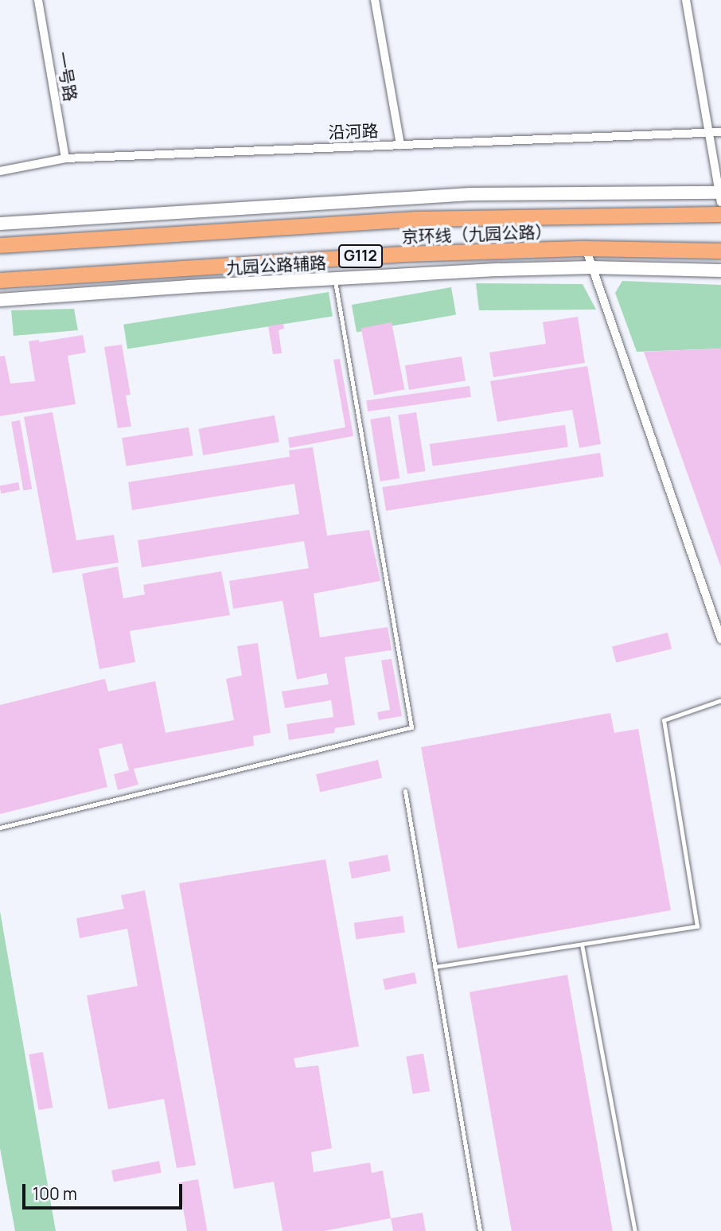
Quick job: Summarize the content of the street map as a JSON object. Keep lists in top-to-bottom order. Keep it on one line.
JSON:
{"streets":{"highway":["京环线（九园公路）","G112"],"street":["一号路","沿河路","九园公路辅路"]},"crossings":[["一号路","沿河路"]],"scale_bar":"100 m"}
